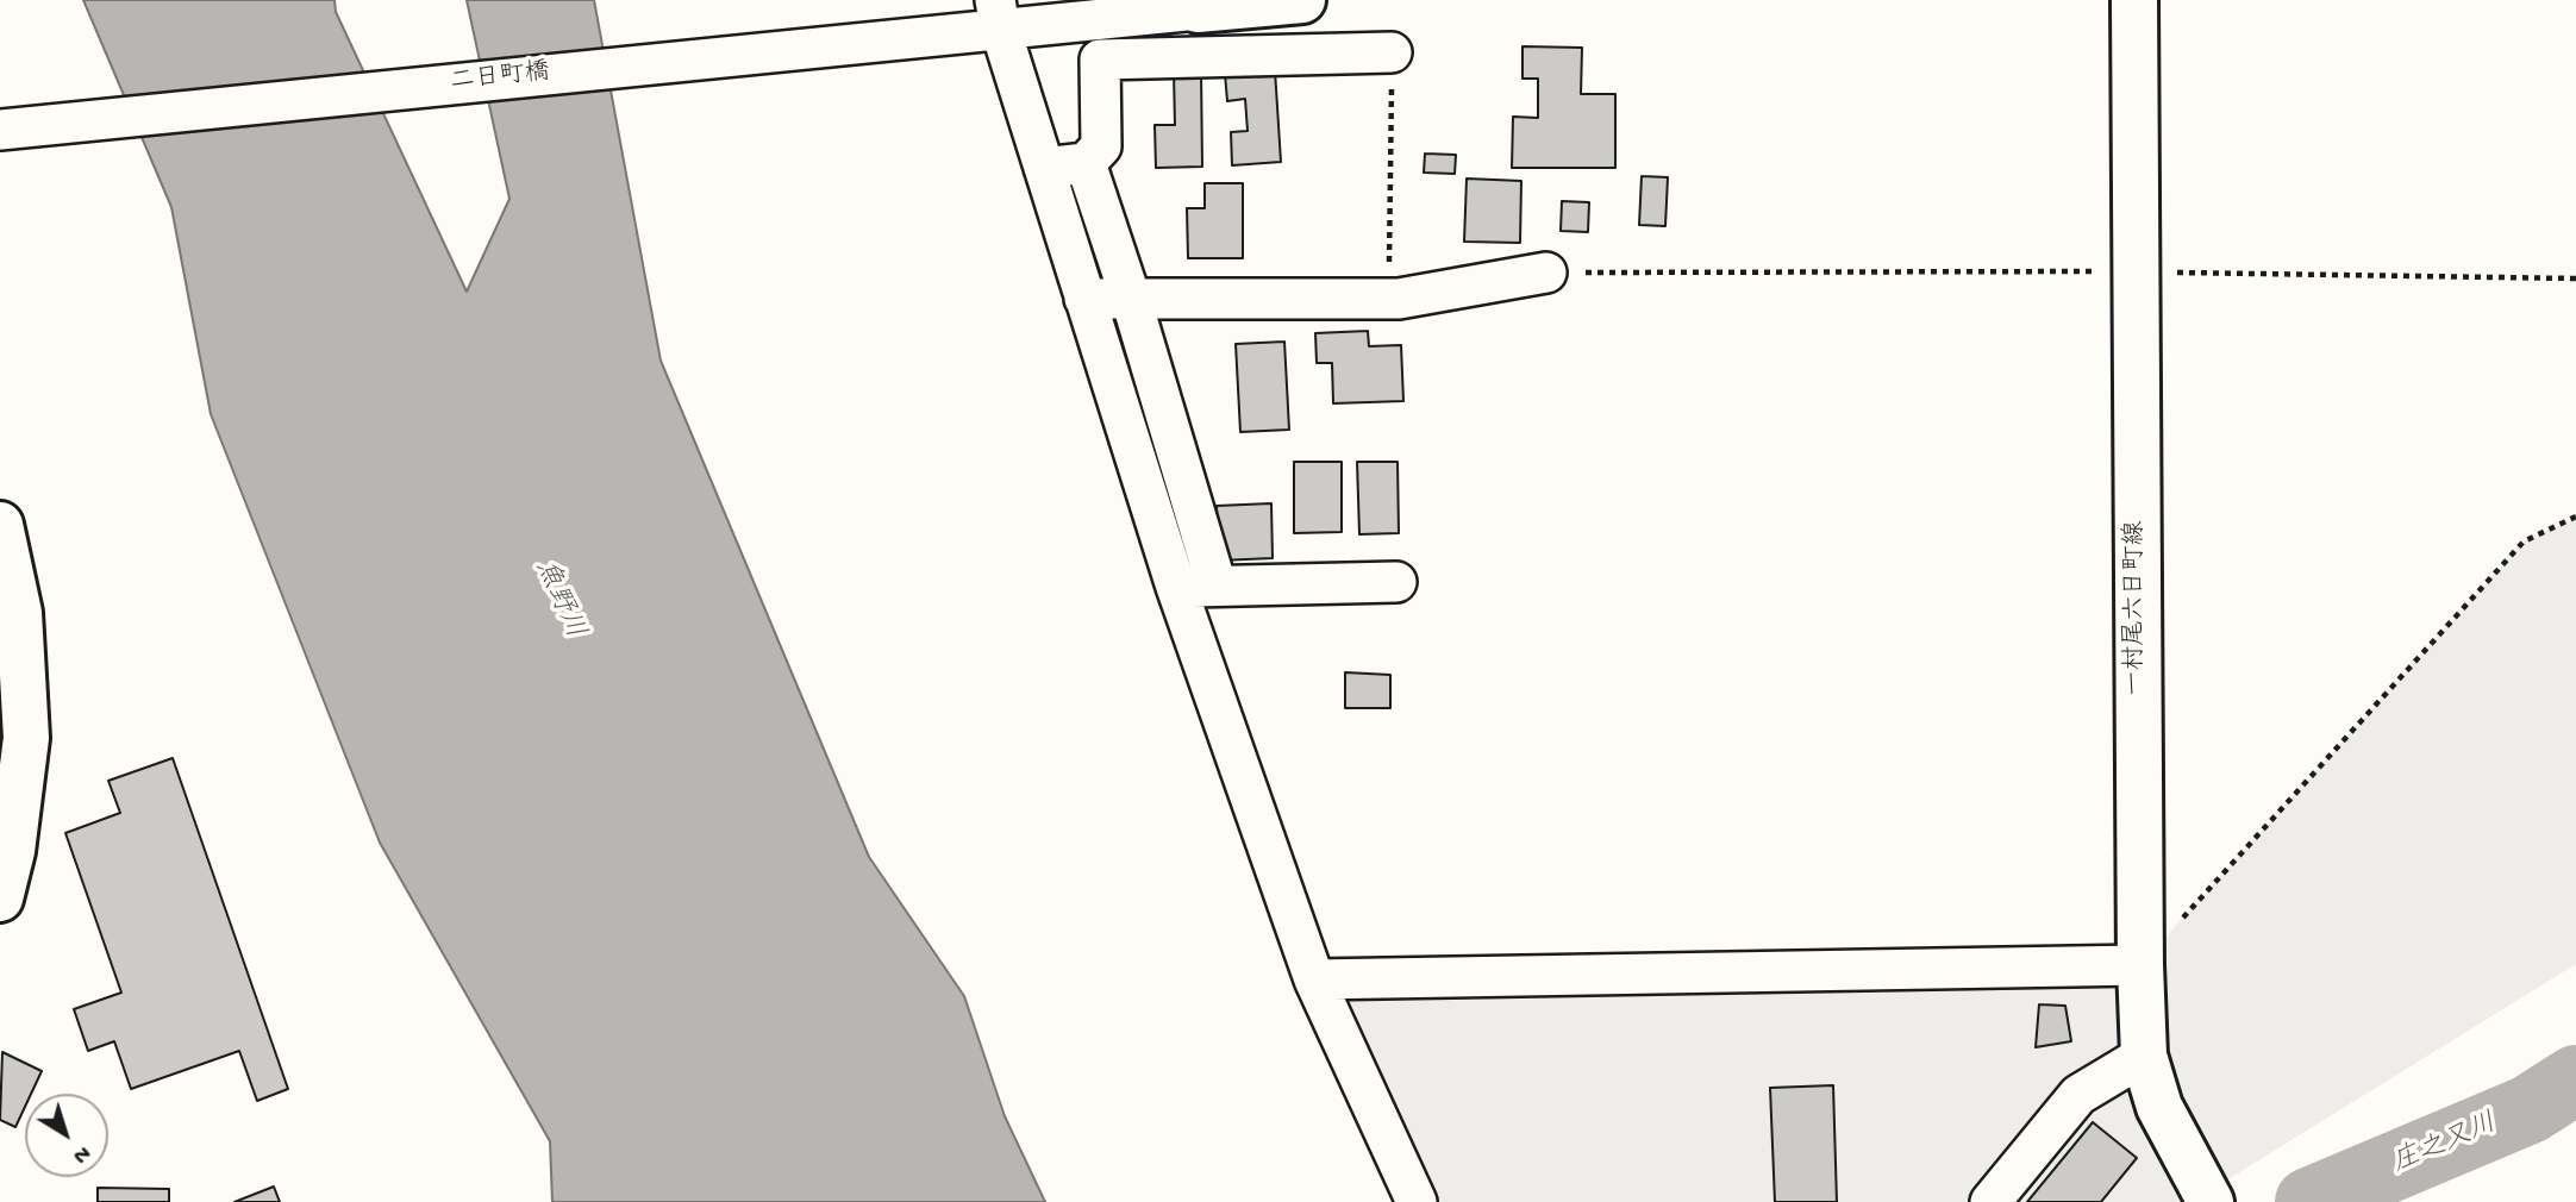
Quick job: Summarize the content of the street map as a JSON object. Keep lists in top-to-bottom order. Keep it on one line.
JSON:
{"streets":{"main road":["一村尾六日町線"],"street":["二日町橋"]},"water":["魚野川","庄之又川"],"north":"bottom right"}
